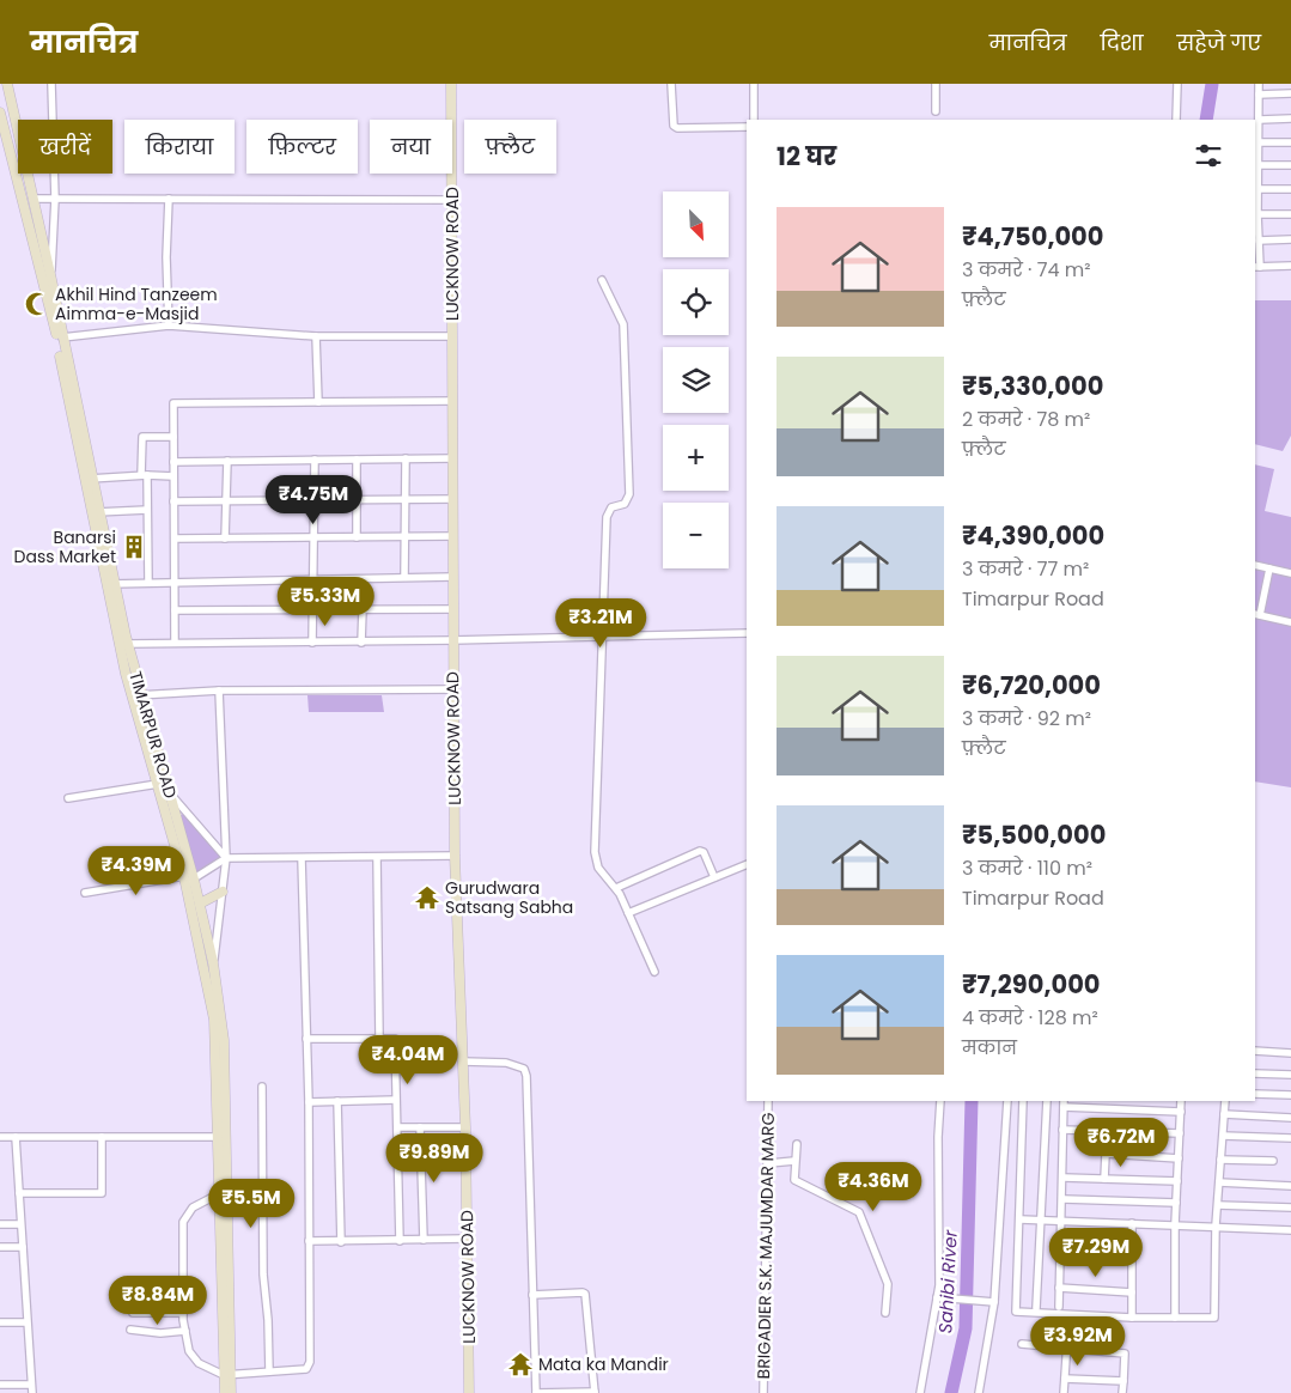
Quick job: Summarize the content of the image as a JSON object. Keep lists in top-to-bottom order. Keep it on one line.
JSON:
{"streets":{"street":["LUCKNOW ROAD","TIMARPUR ROAD","BRIGADIER S.K. MAJUMDAR MARG"]},"water":["Sahibi River"],"places":{"mosque":["Akhil Hind Tanzeem Aimma-e-Masjid"],"building":["Banarsi Dass Market"],"temple":["Gurudwara Satsang Sabha","Mata ka Mandir"]},"north":"bottom right","page":{"header":"मानचित्र","nav":["मानचित्र","दिशा","सहेजे गए"],"chip":["खरीदें","किराया","फ़िल्टर","नया","फ़्लैट"],"heading":"12 घर","map_buttons":["+","−"],"list":[{"name":"₹4,750,000","note":"3 कमरे · 74 m² · फ़्लैट"},{"name":"₹5,330,000","note":"2 कमरे · 78 m² · फ़्लैट"},{"name":"₹4,390,000","note":"3 कमरे · 77 m² · Timarpur Road"},{"name":"₹6,720,000","note":"3 कमरे · 92 m² · फ़्लैट"},{"name":"₹5,500,000","note":"3 कमरे · 110 m² · Timarpur Road"},{"name":"₹7,290,000","note":"4 कमरे · 128 m² · मकान"}],"price":["₹4.75M","₹5.33M","₹3.21M","₹4.39M","₹4.04M","₹6.72M","₹9.89M","₹4.36M","₹5.5M","₹7.29M","₹8.84M","₹3.92M"]}}
